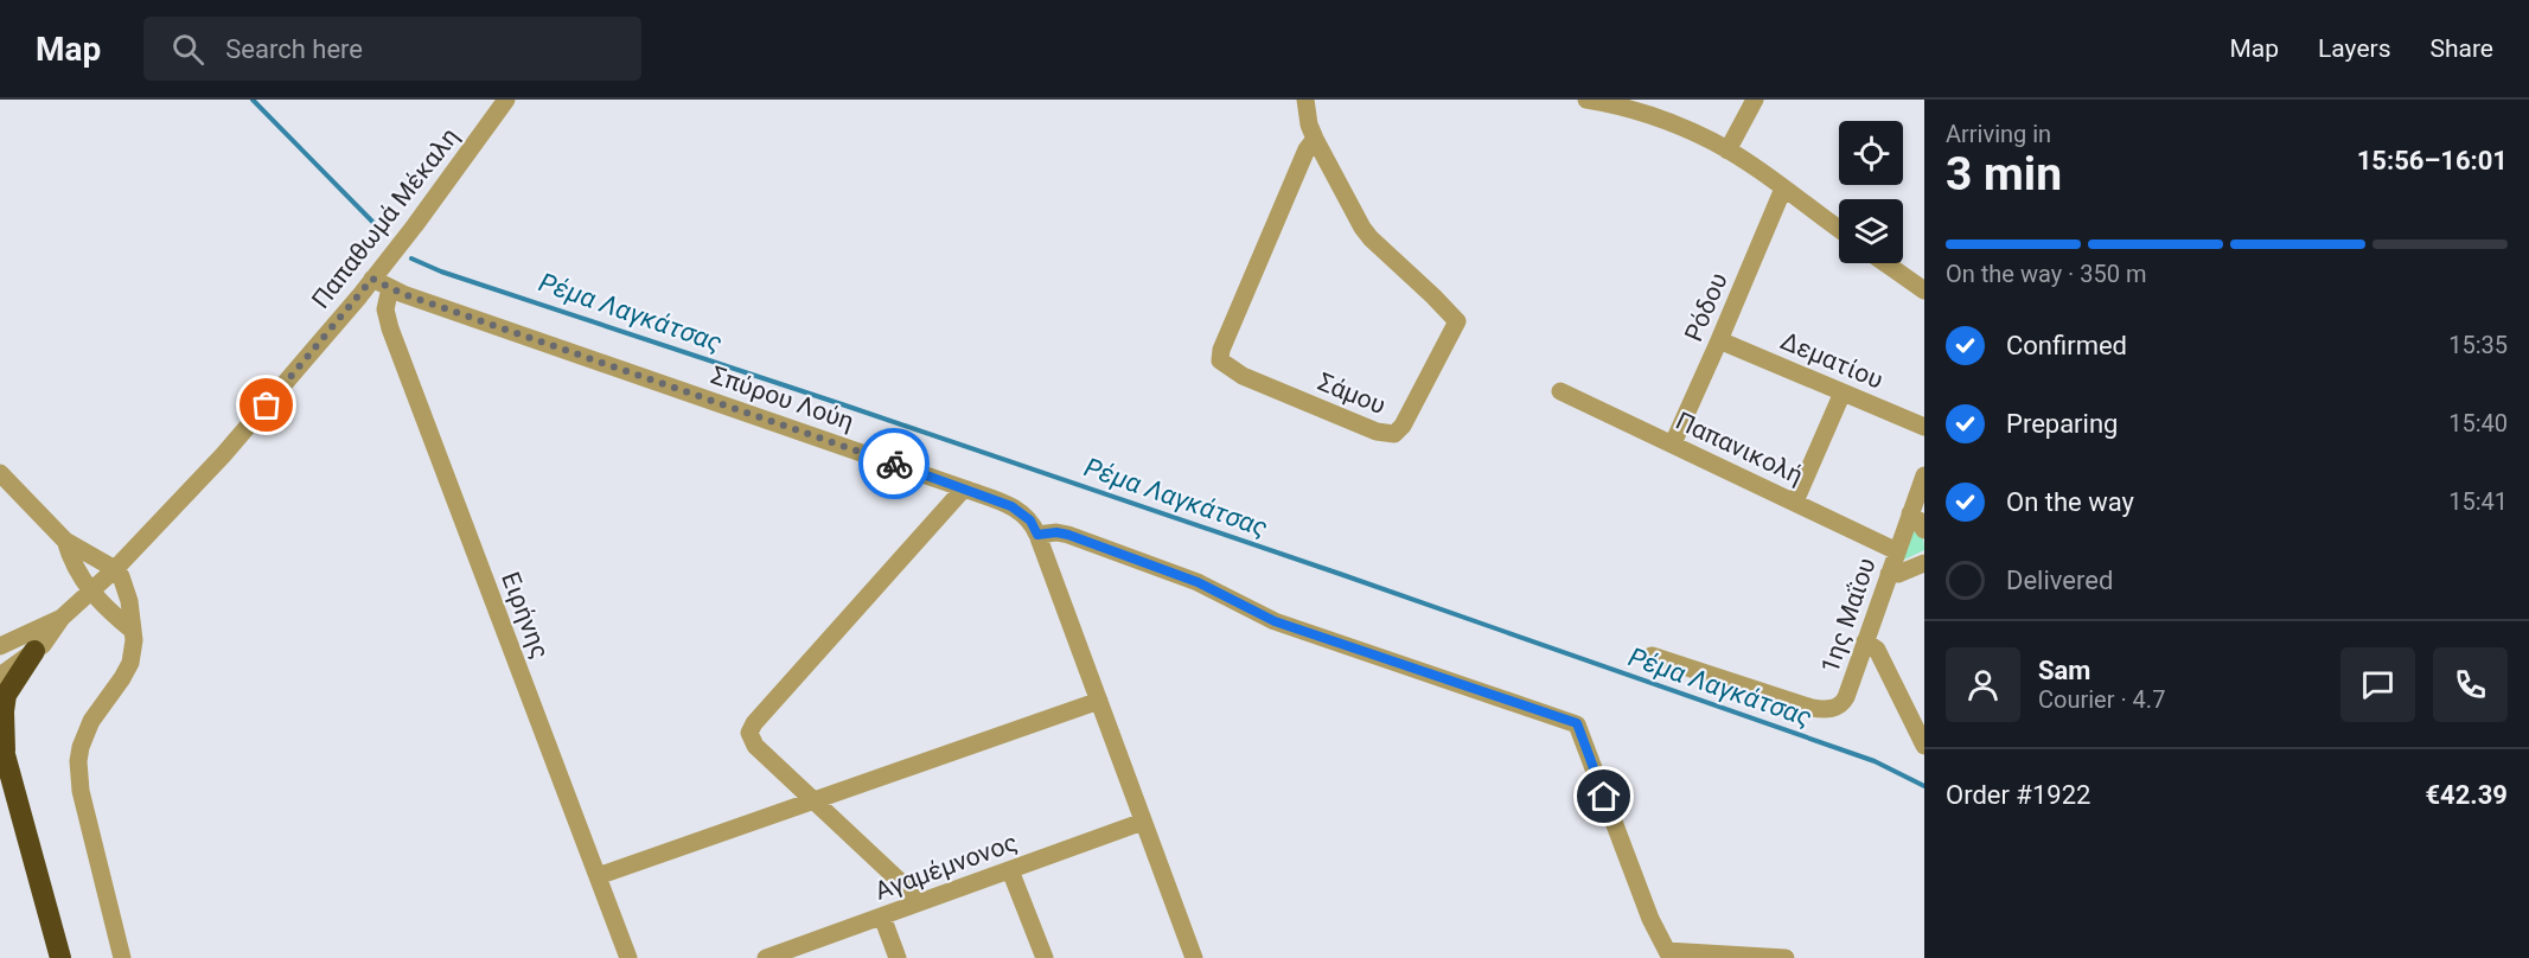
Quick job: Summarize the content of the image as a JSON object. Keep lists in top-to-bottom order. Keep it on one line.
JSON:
{"streets":{"street":["Παπαθωμά Μέκαλη","Ρόδου","Δεματίου","Σάμου","Σπύρου Λούη","Παπανικολή","Ειρήνης","1ης Μαΐου","Αγαμέμνονoς"]},"crossings":[["Παπαθωμά Μέκαλη","Σπύρου Λούη"],["Ρόδου","Δεματίου"],["Ρόδου","Παπανικολή"],["Σπύρου Λούη","Ειρήνης"],["Σπύρου Λούη","Αγαμέμνονoς"],["Παπανικολή","1ης Μαΐου"]],"water":["Ρέμα Λαγκάτσας"],"page":{"header":"Map","search":"Search here","nav":["Map","Layers","Share"],"heading":["3 min","Arriving in","15:56–16:01"],"panel":["Sam","Courier · 4.7","Order #1922","€42.39"],"bar":"On the way · 350 m","list":[["Confirmed","15:35"],["Preparing","15:40"],["On the way","15:41"],"Delivered"]}}
